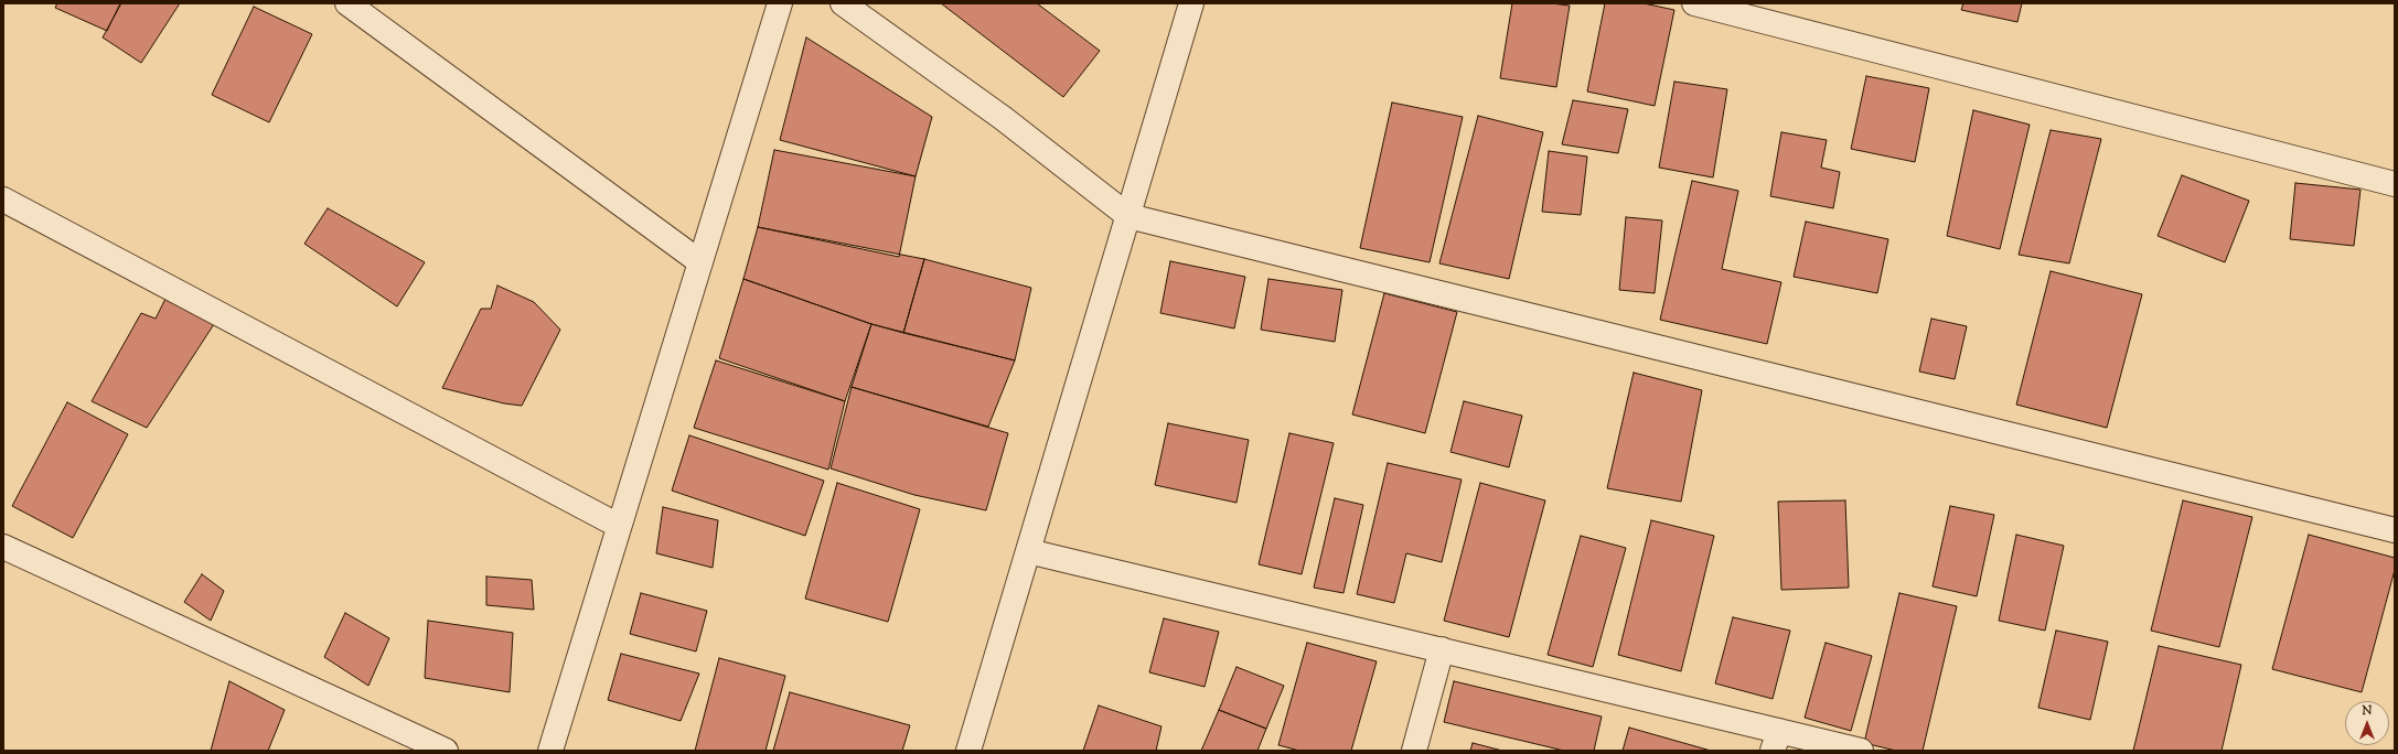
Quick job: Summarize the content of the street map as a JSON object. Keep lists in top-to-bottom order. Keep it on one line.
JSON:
{"north":"top"}
